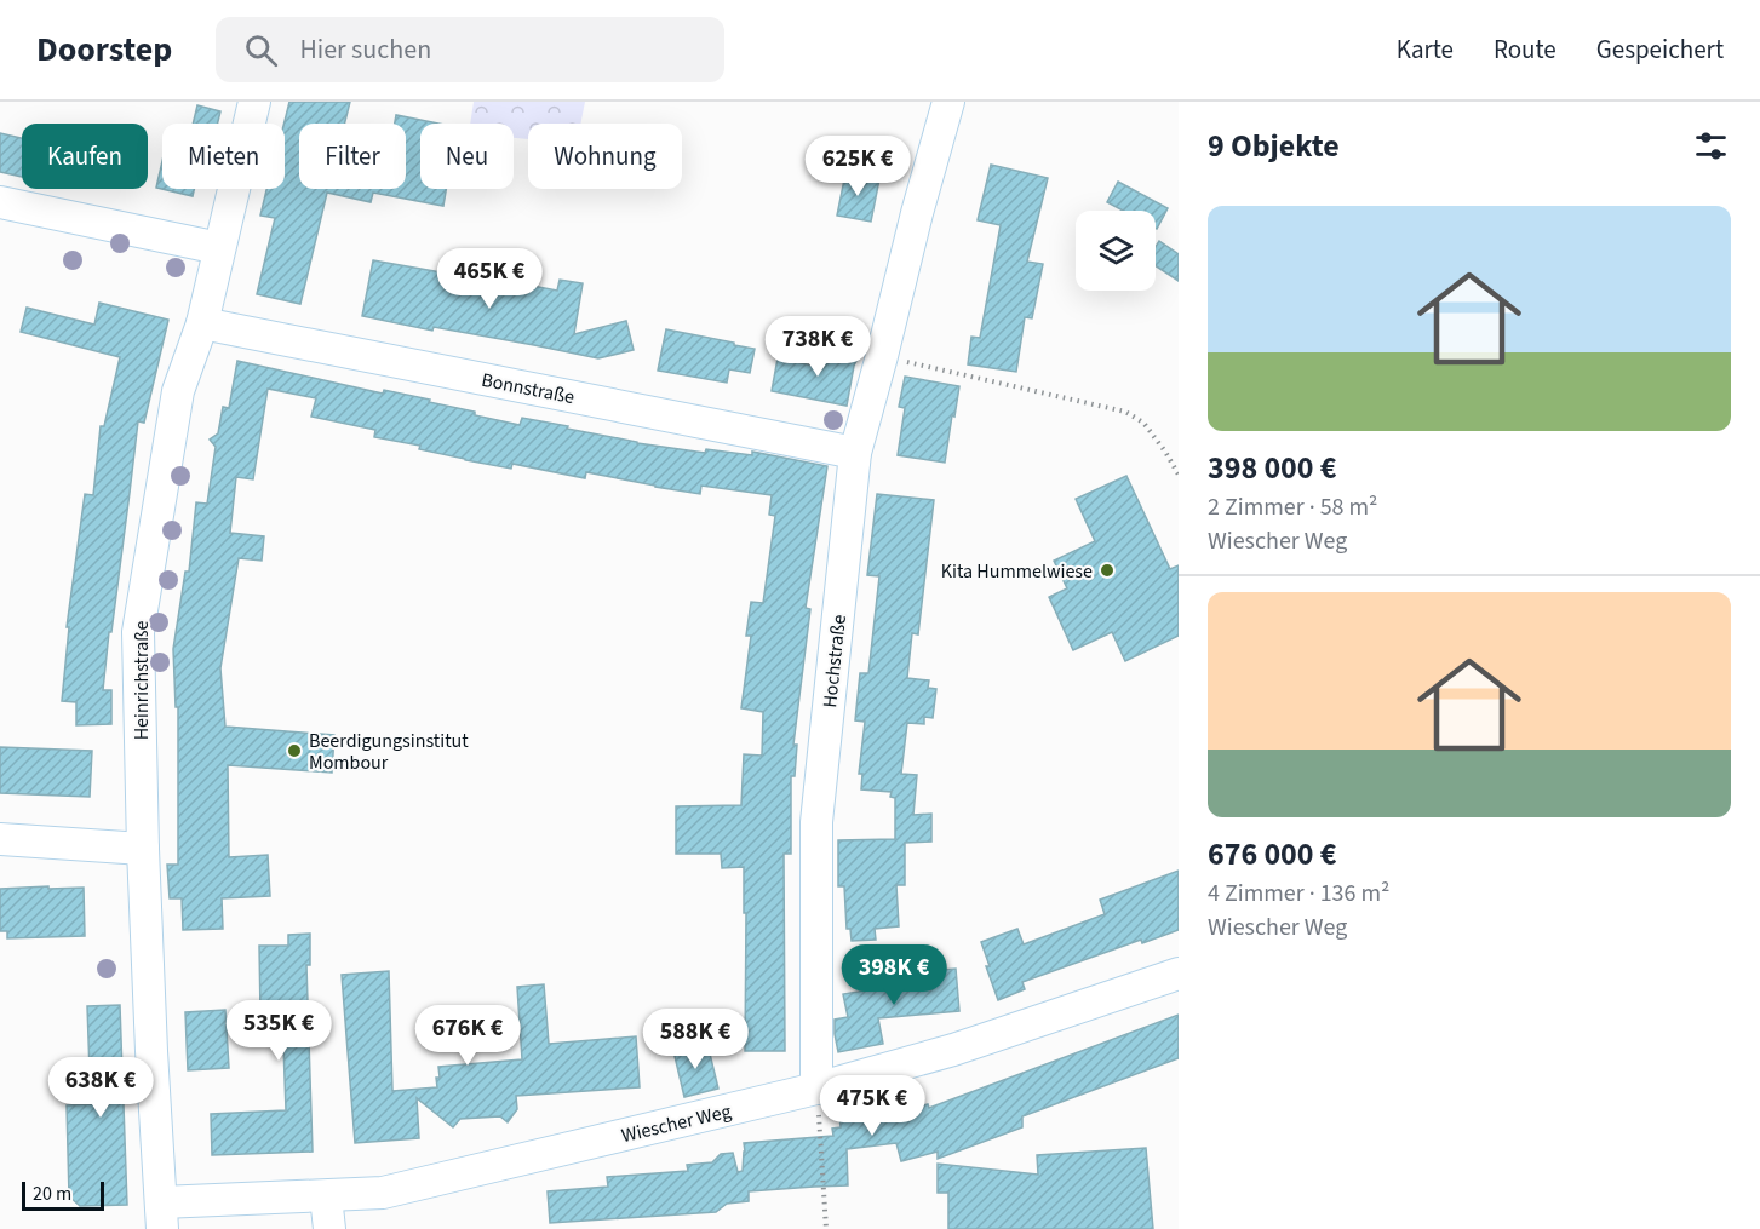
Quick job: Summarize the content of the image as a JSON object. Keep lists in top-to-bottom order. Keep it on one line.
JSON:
{"streets":{"street":["Bonnstraße","Hochstraße","Heinrichstraße","Wiescher Weg"]},"crossings":[["Bonnstraße","Hochstraße"],["Bonnstraße","Heinrichstraße"],["Hochstraße","Wiescher Weg"],["Heinrichstraße","Wiescher Weg"]],"places":["Kita Hummelwiese","Beerdigungsinstitut Mombour"],"scale_bar":"20 m","page":{"header":"Doorstep","search":"Hier suchen","nav":["Karte","Route","Gespeichert"],"heading":"9 Objekte","chip":["Kaufen","Mieten","Filter","Neu","Wohnung"],"price":["625K €","465K €","738K €","398K €","535K €","676K €","588K €","638K €","475K €"],"list":[{"name":"398 000 €","note":"2 Zimmer · 58 m² · Wiescher Weg"},{"name":"676 000 €","note":"4 Zimmer · 136 m² · Wiescher Weg"}],"scale":"20 m"}}
